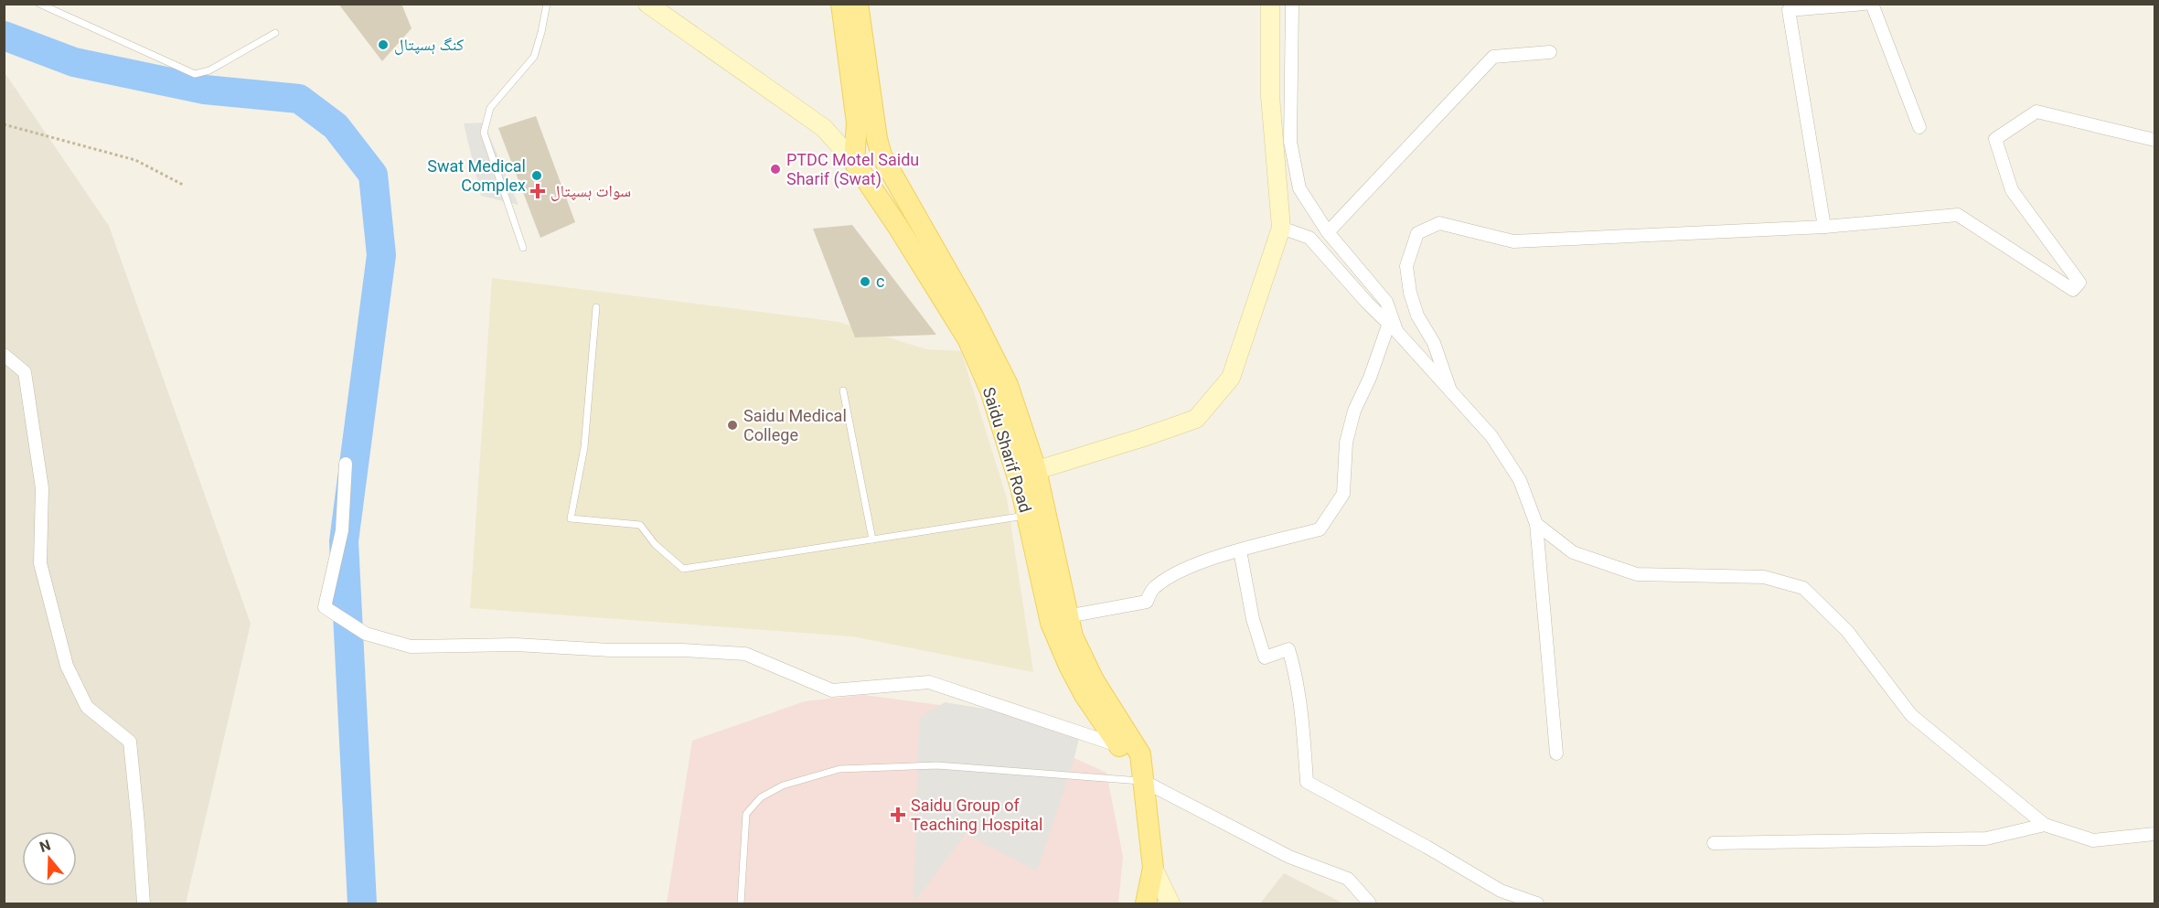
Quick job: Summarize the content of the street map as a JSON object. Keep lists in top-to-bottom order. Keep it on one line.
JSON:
{"streets":{"main road":["Saidu Sharif Road"]},"places":{"other":["کنگ ہسپتال","PTDC Motel Saidu Sharif (Swat)","Swat Medical Complex","c","Saidu Medical College"],"health":["سوات ہسپتال","Saidu Group of Teaching Hospital"]},"north":"top"}
